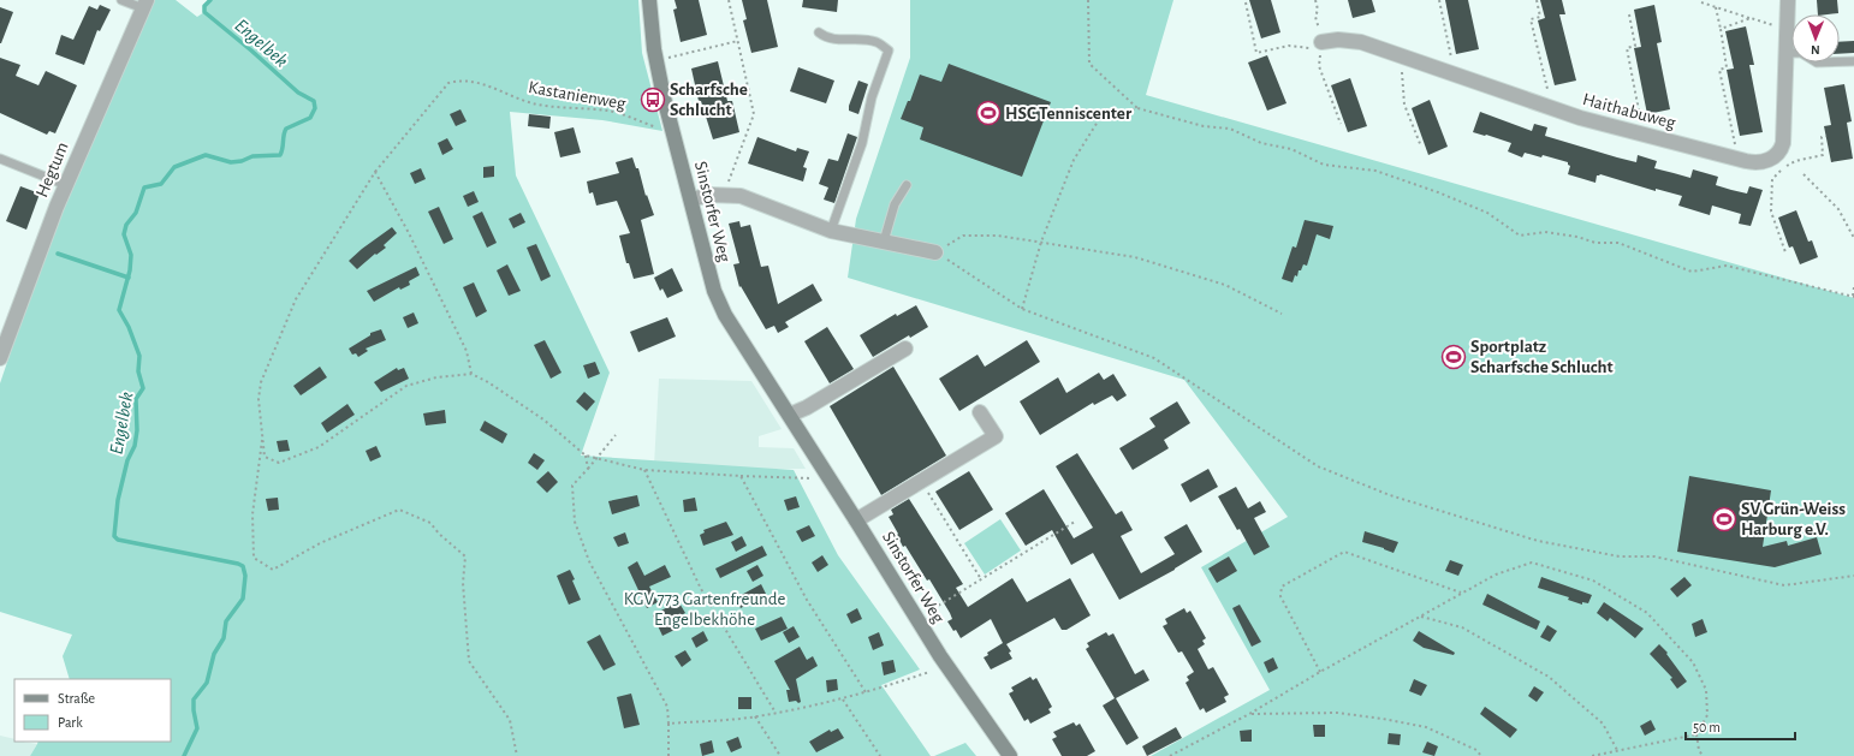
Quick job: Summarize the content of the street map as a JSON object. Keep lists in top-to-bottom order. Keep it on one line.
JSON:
{"streets":{"street":["Haithabuweg","Hegtum","Sinstorfer Weg"],"path":["Kastanienweg"]},"crossings":[["Kastanienweg","Sinstorfer Weg"]],"water":["Engelbek"],"parks":["KGV 773 Gartenfreunde Engelbekhöhe"],"places":{"bus stop":["Scharfsche Schlucht"],"sports":["HSC Tenniscenter","Sportplatz Scharfsche Schlucht","SV Grün-Weiss Harburg e.V."]},"legend":["Straße","Park"],"scale_bar":"50 m","north":"bottom"}
